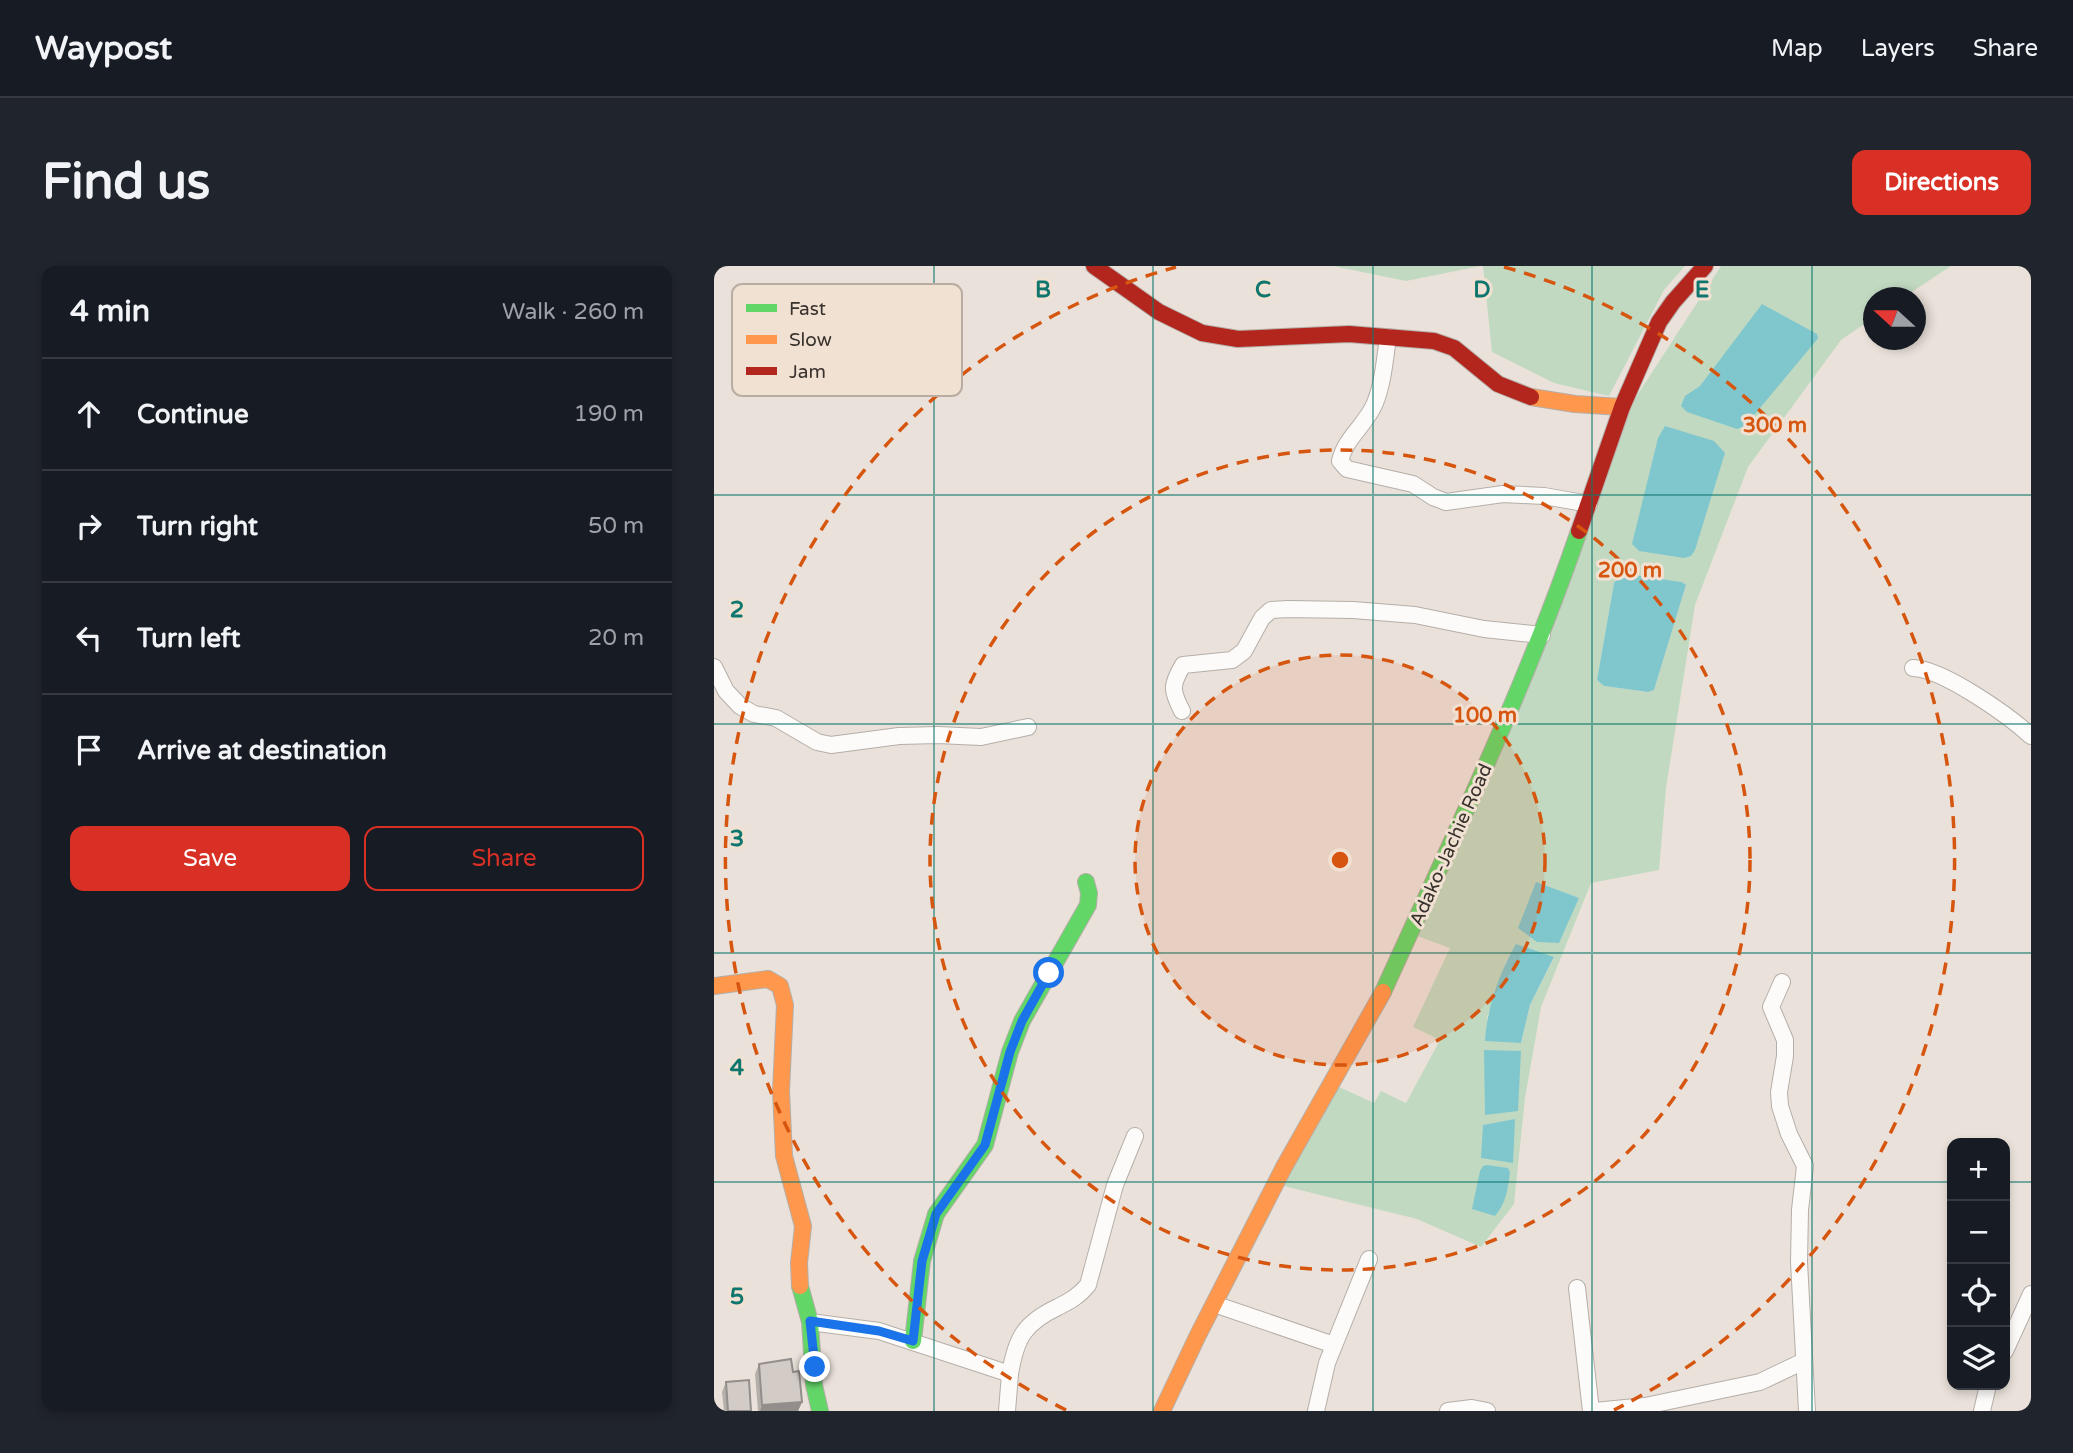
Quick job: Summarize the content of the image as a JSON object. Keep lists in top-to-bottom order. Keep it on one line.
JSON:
{"streets":{"street":["Adako-Jachie Road"]},"legend":["Fast","Slow","Jam"],"north":"left","page":{"header":"Waypost","nav":["Map","Layers","Share"],"buttons":["Directions",["Save","Share"]],"title":"Find us","heading":["4 min","Walk · 260 m"],"list":[["Continue","190 m"],["Turn right","50 m"],["Turn left","20 m"],"Arrive at destination"],"map_buttons":["+","−"]},"grid":{"columns":["B","C","D","E"],"rows":["2","3","4","5"]},"rings":["300 m","200 m","100 m"]}
